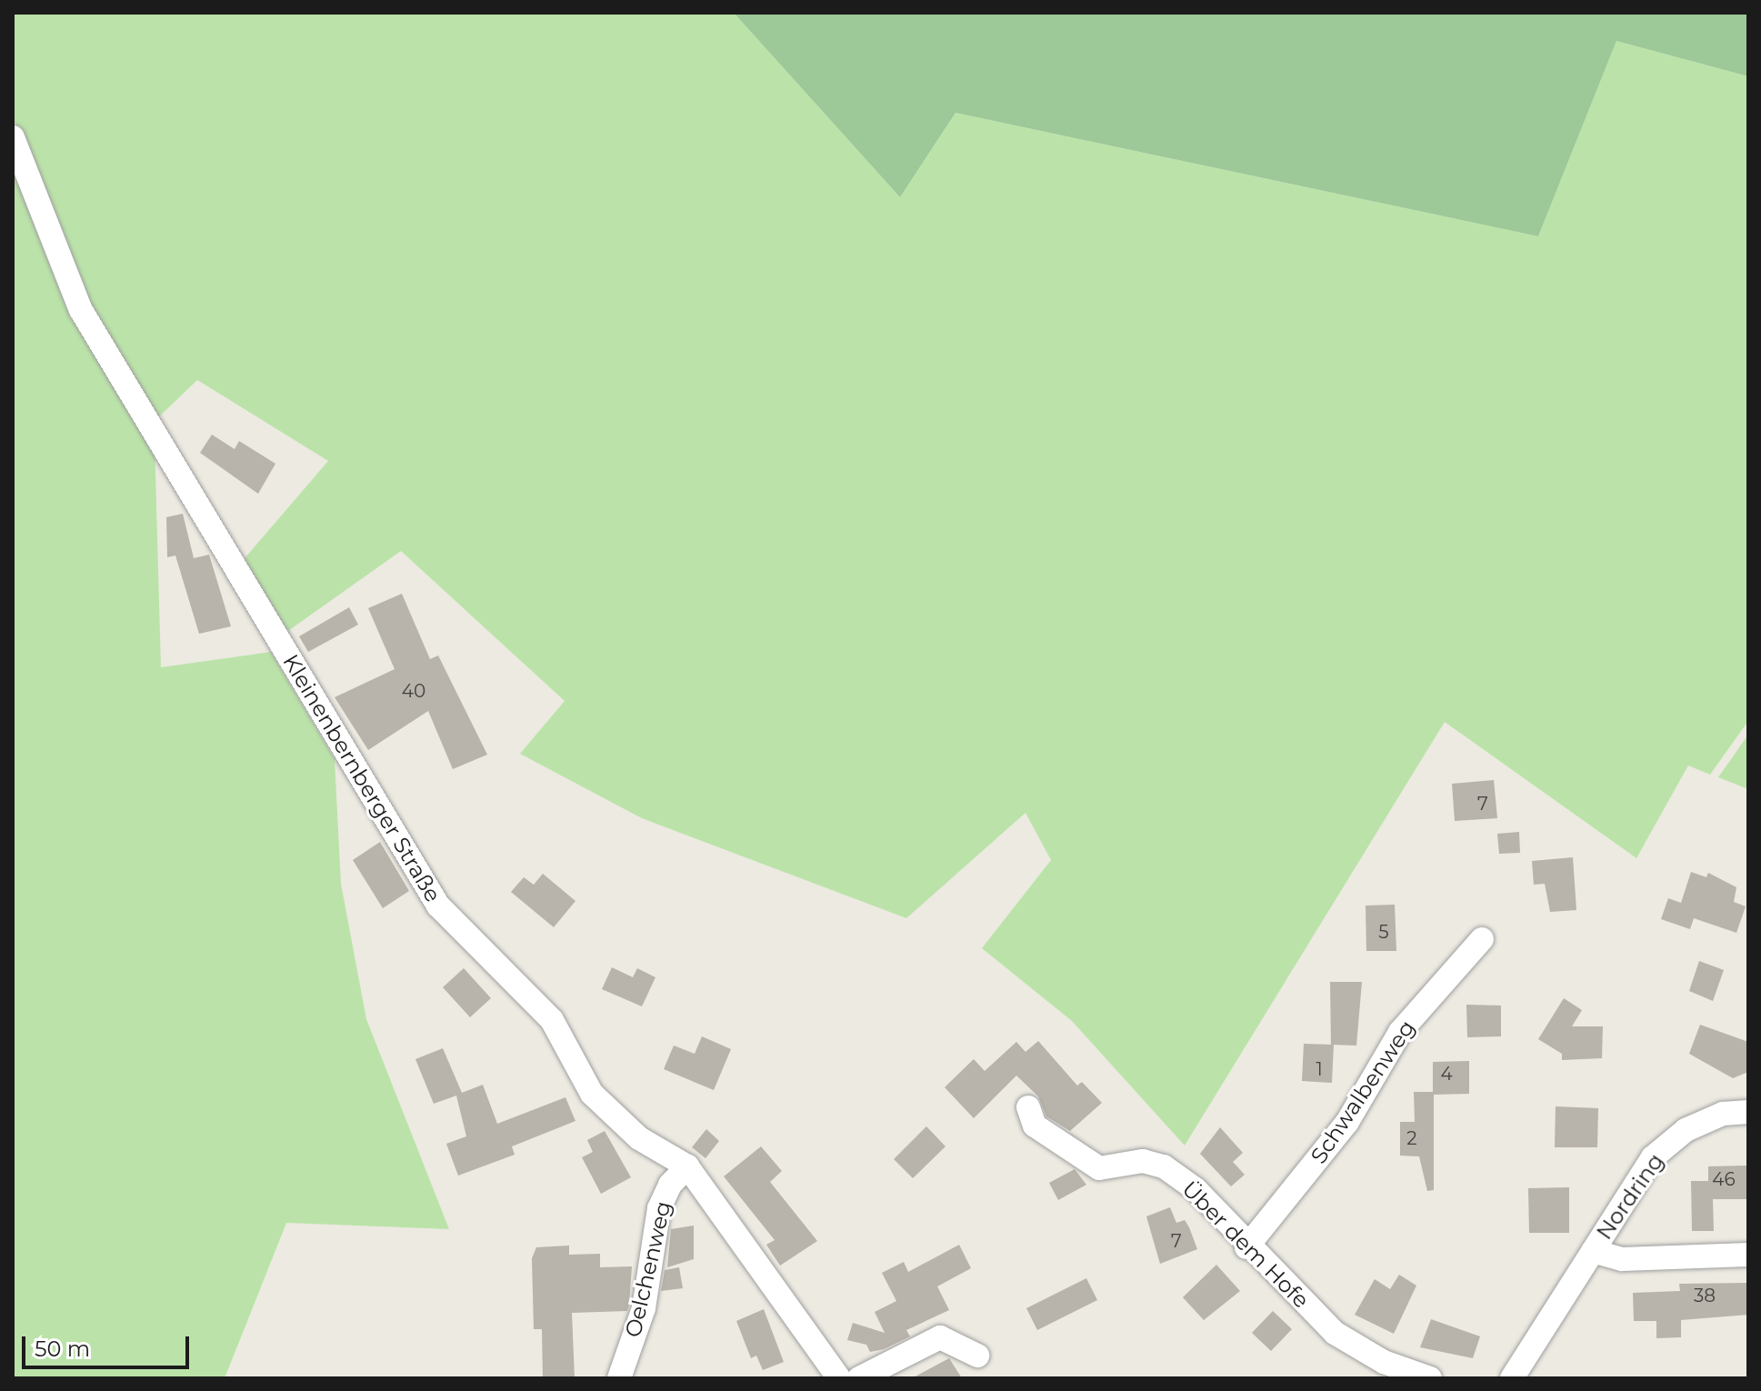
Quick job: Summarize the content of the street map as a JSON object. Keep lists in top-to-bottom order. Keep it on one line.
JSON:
{"streets":{"street":["Kleinenbernberger Straße","Schwalbenweg","Nordring","Über dem Hofe","Oelchenweg"]},"crossings":[["Kleinenbernberger Straße","Oelchenweg"],["Schwalbenweg","Über dem Hofe"]],"house_numbers":["40","7","5","1","4","2","46","7","38"],"scale_bar":"50 m"}
